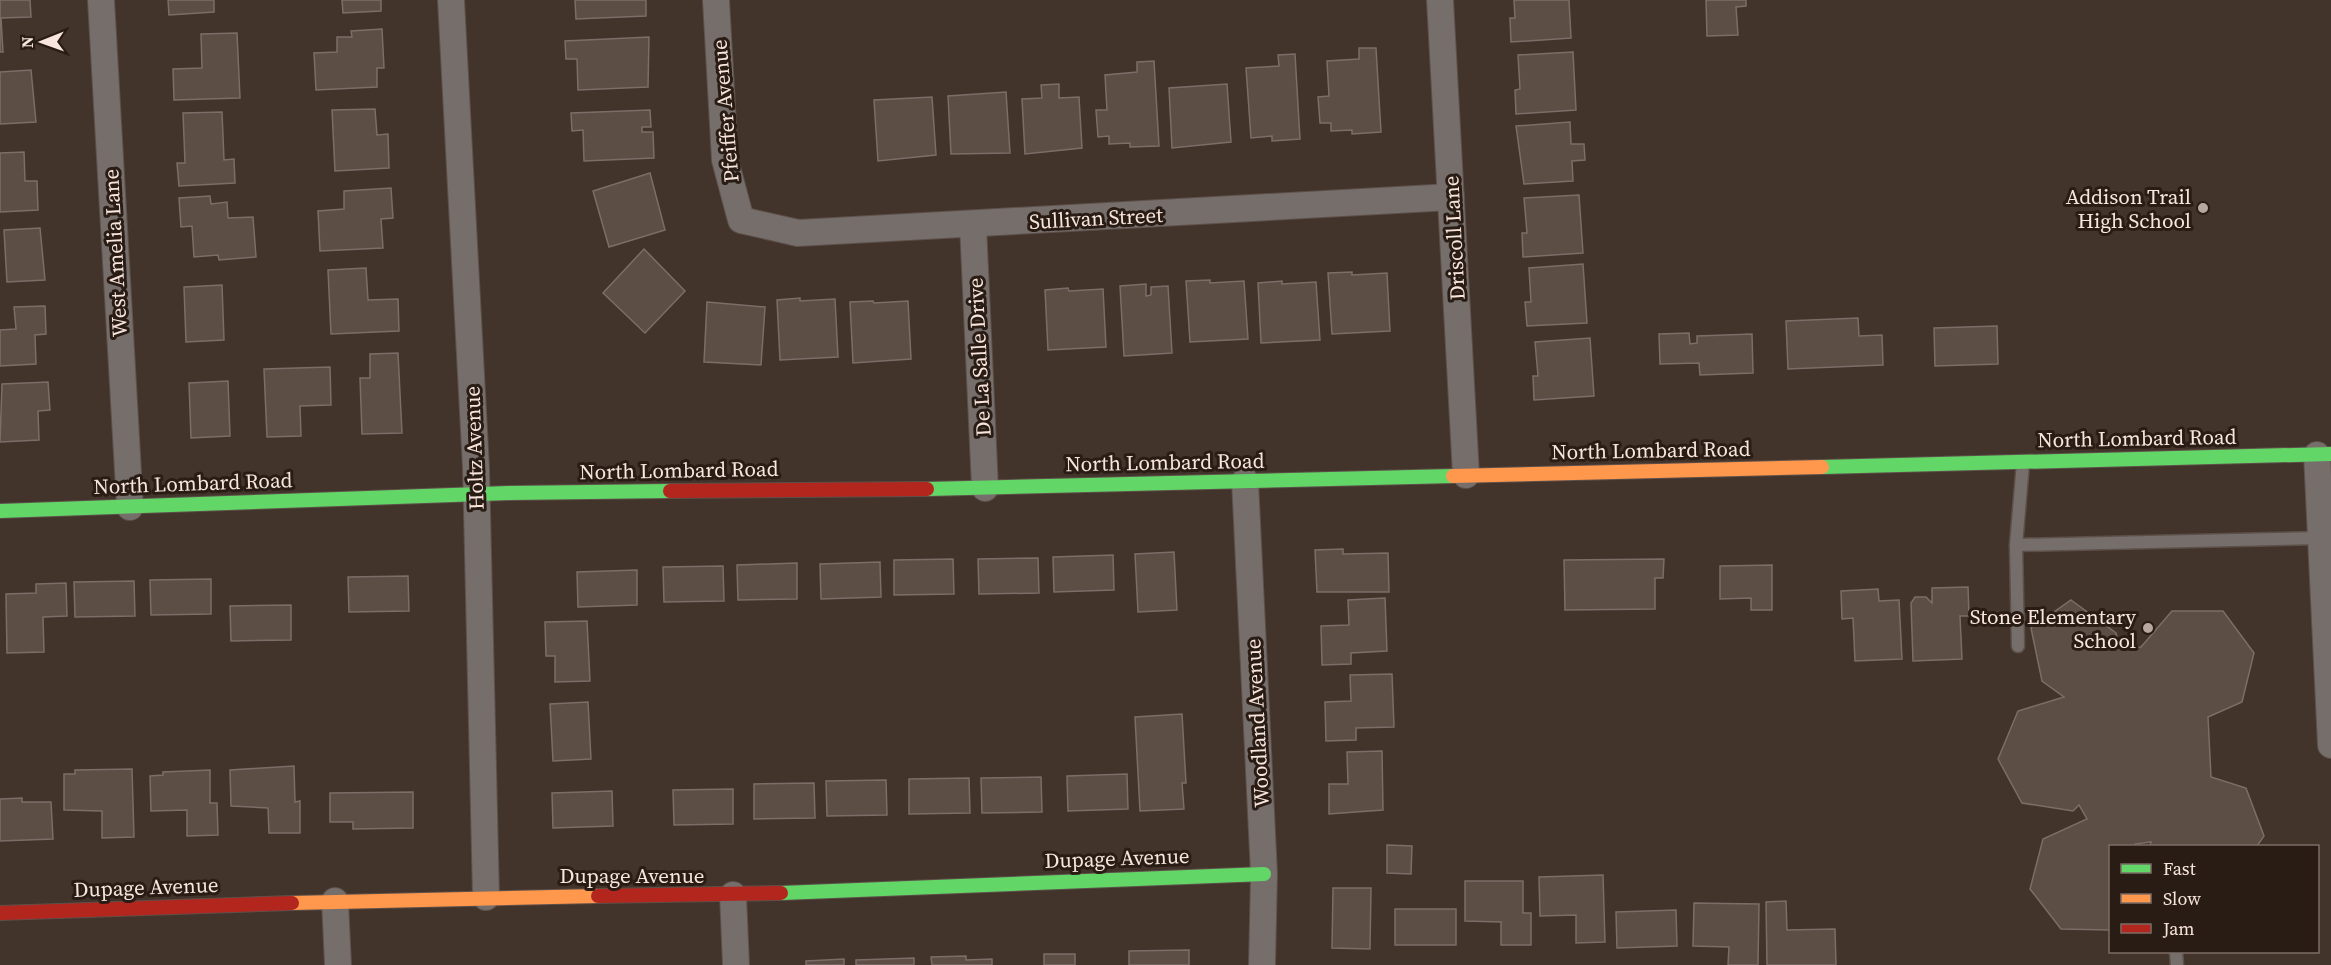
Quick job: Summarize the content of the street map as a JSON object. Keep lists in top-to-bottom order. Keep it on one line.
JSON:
{"streets":{"street":["Pfeiffer Avenue","Sullivan Street","Driscoll Lane","West Amelia Lane","De La Salle Drive","North Lombard Road","Holtz Avenue","Woodland Avenue","Dupage Avenue"]},"crossings":[["Pfeiffer Avenue","Sullivan Street"],["Sullivan Street","Driscoll Lane"],["Sullivan Street","De La Salle Drive"],["Driscoll Lane","North Lombard Road"],["West Amelia Lane","North Lombard Road"],["De La Salle Drive","North Lombard Road"],["North Lombard Road","Holtz Avenue"],["North Lombard Road","Woodland Avenue"],["Holtz Avenue","Dupage Avenue"],["Woodland Avenue","Dupage Avenue"]],"places":["Addison Trail High School","Stone Elementary School"],"legend":["Fast","Slow","Jam"],"north":"left"}
